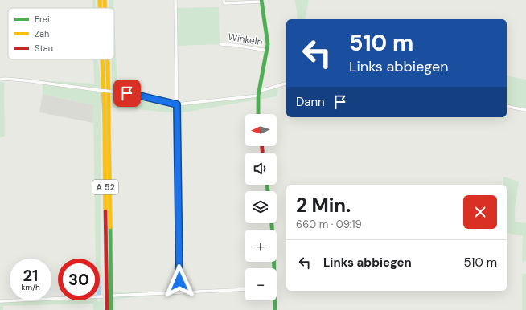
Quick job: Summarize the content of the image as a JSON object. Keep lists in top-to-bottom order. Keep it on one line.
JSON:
{"streets":{"main road":["Winkeln","A 52"]},"legend":["Frei","Zäh","Stau"],"north":"left","page":{"turn":["510 m","Links abbiegen"],"then":"Dann","map_buttons":["+","−"],"heading":["2 Min.","660 m · 09:19"],"list":[{"name":"Links abbiegen","value":"510 m"}],"speed":"21 km/h","limit":"30"}}
